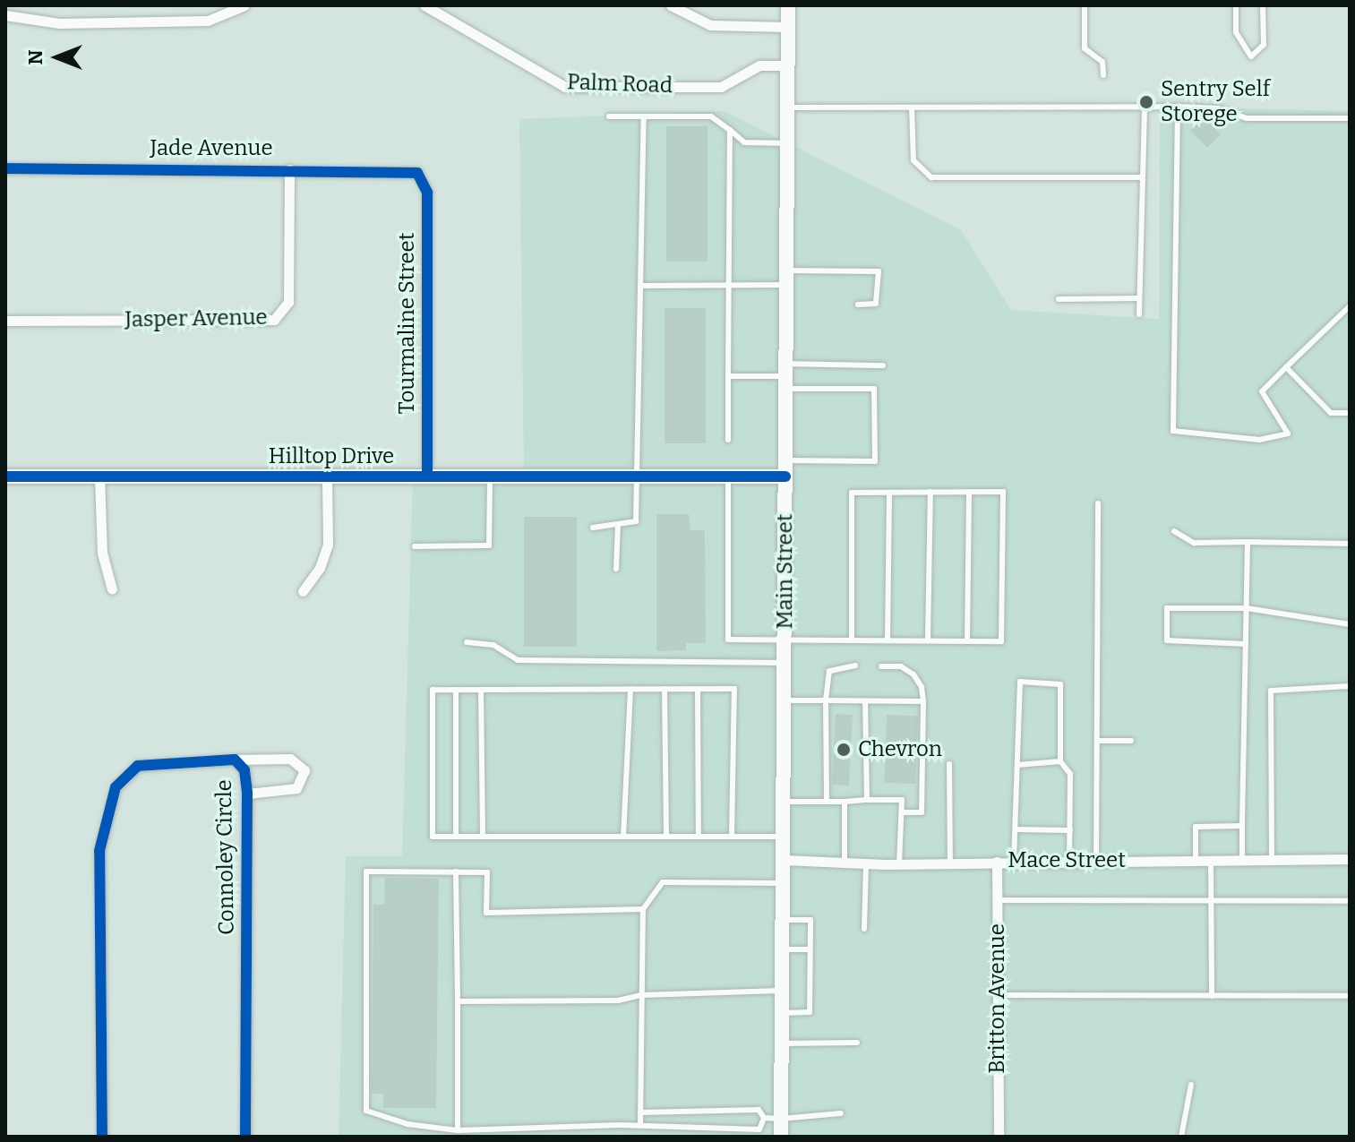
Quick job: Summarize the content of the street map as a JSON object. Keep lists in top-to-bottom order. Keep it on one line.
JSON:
{"streets":{"main road":["Hilltop Drive","Main Street"],"street":["Palm Road","Jade Avenue","Jasper Avenue","Tourmaline Street","Connoley Circle","Mace Street","Britton Avenue"]},"crossings":[["Palm Road","Main Street"],["Jade Avenue","Jasper Avenue"],["Jade Avenue","Tourmaline Street"],["Tourmaline Street","Hilltop Drive"],["Hilltop Drive","Main Street"],["Main Street","Mace Street"],["Mace Street","Britton Avenue"]],"places":["Sentry Self Storege","Chevron"],"north":"left"}
